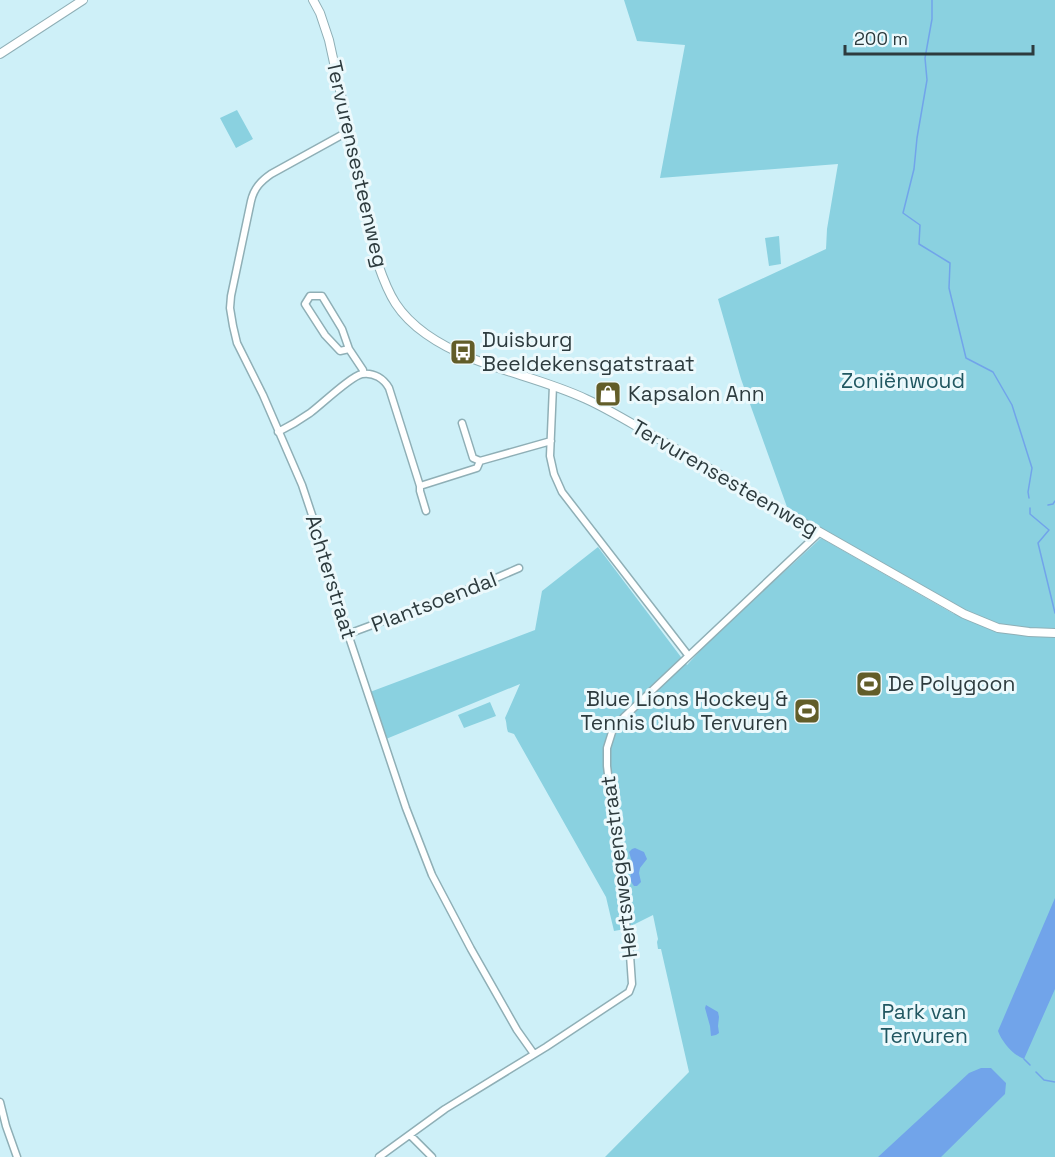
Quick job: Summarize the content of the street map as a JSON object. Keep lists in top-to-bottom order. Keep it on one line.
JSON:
{"streets":{"street":["Tervurensesteenweg","Achterstraat","Plantsoendal","Hertswegenstraat"]},"crossings":[["Tervurensesteenweg","Achterstraat"],["Tervurensesteenweg","Hertswegenstraat"],["Achterstraat","Plantsoendal"],["Achterstraat","Hertswegenstraat"]],"parks":["Zoniënwoud","Park van Tervuren"],"places":{"bus stop":["Duisburg Beeldekensgatstraat"],"shop":["Kapsalon Ann"],"sports":["De Polygoon","Blue Lions Hockey & Tennis Club Tervuren"]},"scale_bar":"200 m"}
